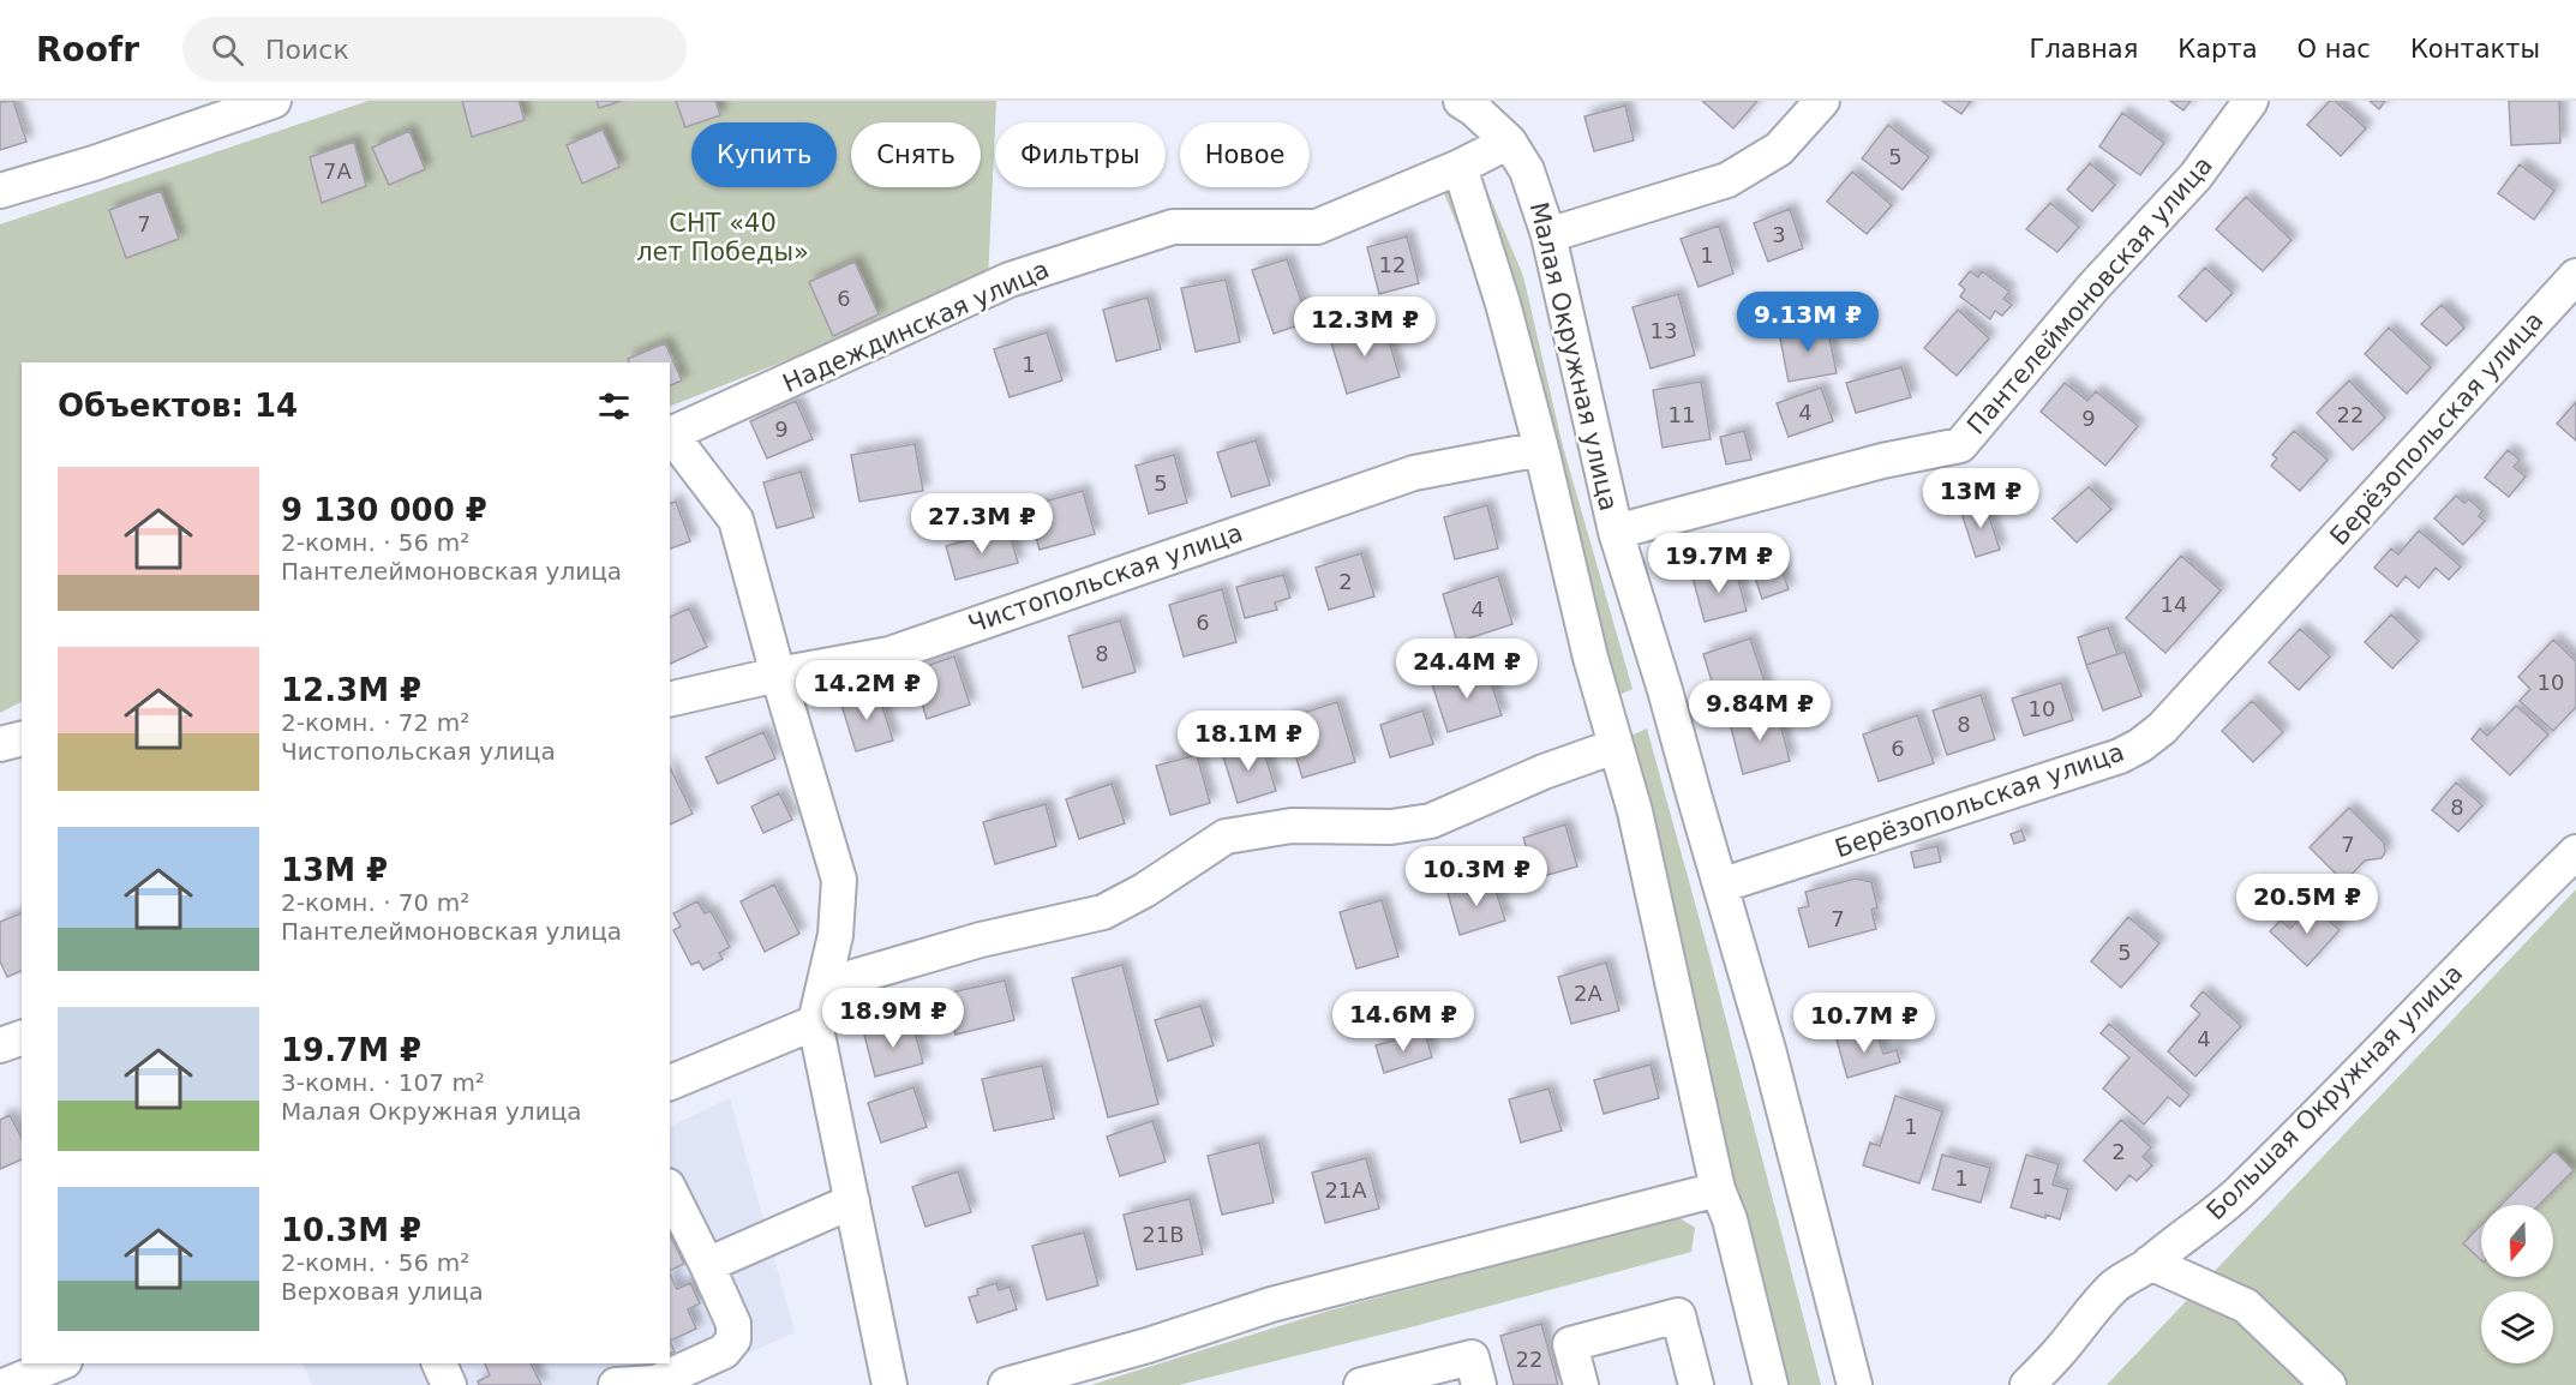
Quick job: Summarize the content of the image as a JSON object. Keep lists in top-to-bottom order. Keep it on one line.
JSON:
{"streets":{"street":["Пантелеймоновская улица","Надеждинская улица","Малая Окружная улица","Берёзопольская улица","Чистопольская улица","Большая Окружная улица"]},"crossings":[["Пантелеймоновская улица","Малая Окружная улица"],["Надеждинская улица","Малая Окружная улица"],["Малая Окружная улица","Берёзопольская улица"]],"parks":["СНТ «40 лет Победы»"],"house_numbers":["5","7А","7","3","1","12","6","13","1","4","11","22","9","9","5","2","14","4","6","8","10","10","8","6","8","7","7","5","2А","4","1","2","1","1","21А","21В","22"],"north":"bottom","page":{"header":"Roofr","search":"Поиск","nav":["Главная","Карта","О нас","Контакты"],"chip":["Купить","Снять","Фильтры","Новое"],"price":["9.13M ₽","12.3M ₽","13M ₽","27.3M ₽","19.7M ₽","24.4M ₽","14.2M ₽","9.84M ₽","18.1M ₽","10.3M ₽","20.5M ₽","18.9M ₽","14.6M ₽","10.7M ₽"],"heading":"Объектов: 14","list":[{"name":"9 130 000 ₽","note":"2-комн. · 56 m² · Пантелеймоновская улица"},{"name":"12.3M ₽","note":"2-комн. · 72 m² · Чистопольская улица"},{"name":"13M ₽","note":"2-комн. · 70 m² · Пантелеймоновская улица"},{"name":"19.7M ₽","note":"3-комн. · 107 m² · Малая Окружная улица"},{"name":"10.3M ₽","note":"2-комн. · 56 m² · Верховая улица"}]}}
